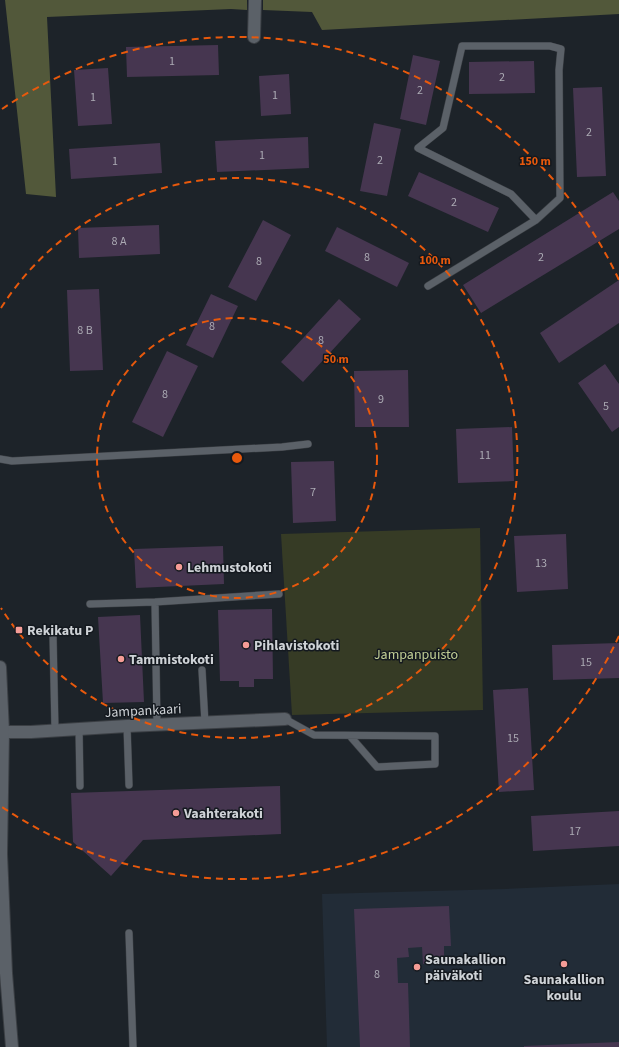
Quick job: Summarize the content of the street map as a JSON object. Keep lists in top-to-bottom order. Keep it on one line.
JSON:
{"streets":{"street":["Jampankaari"]},"parks":["Jampanpuisto"],"places":{"other":["Lehmustokoti","Pihlavistokoti","Tammistokoti","Vaahterakoti","Saunakallion koulu","Saunakallion päiväkoti"],"transit":["Rekikatu P"]},"house_numbers":["1","2","2","1","1","2","1","2","1","2","8 A","8","2","8","8","8 B","8","8","9","5","11","7","13","15","15","17","8"],"rings":["150 m","100 m","50 m"]}
